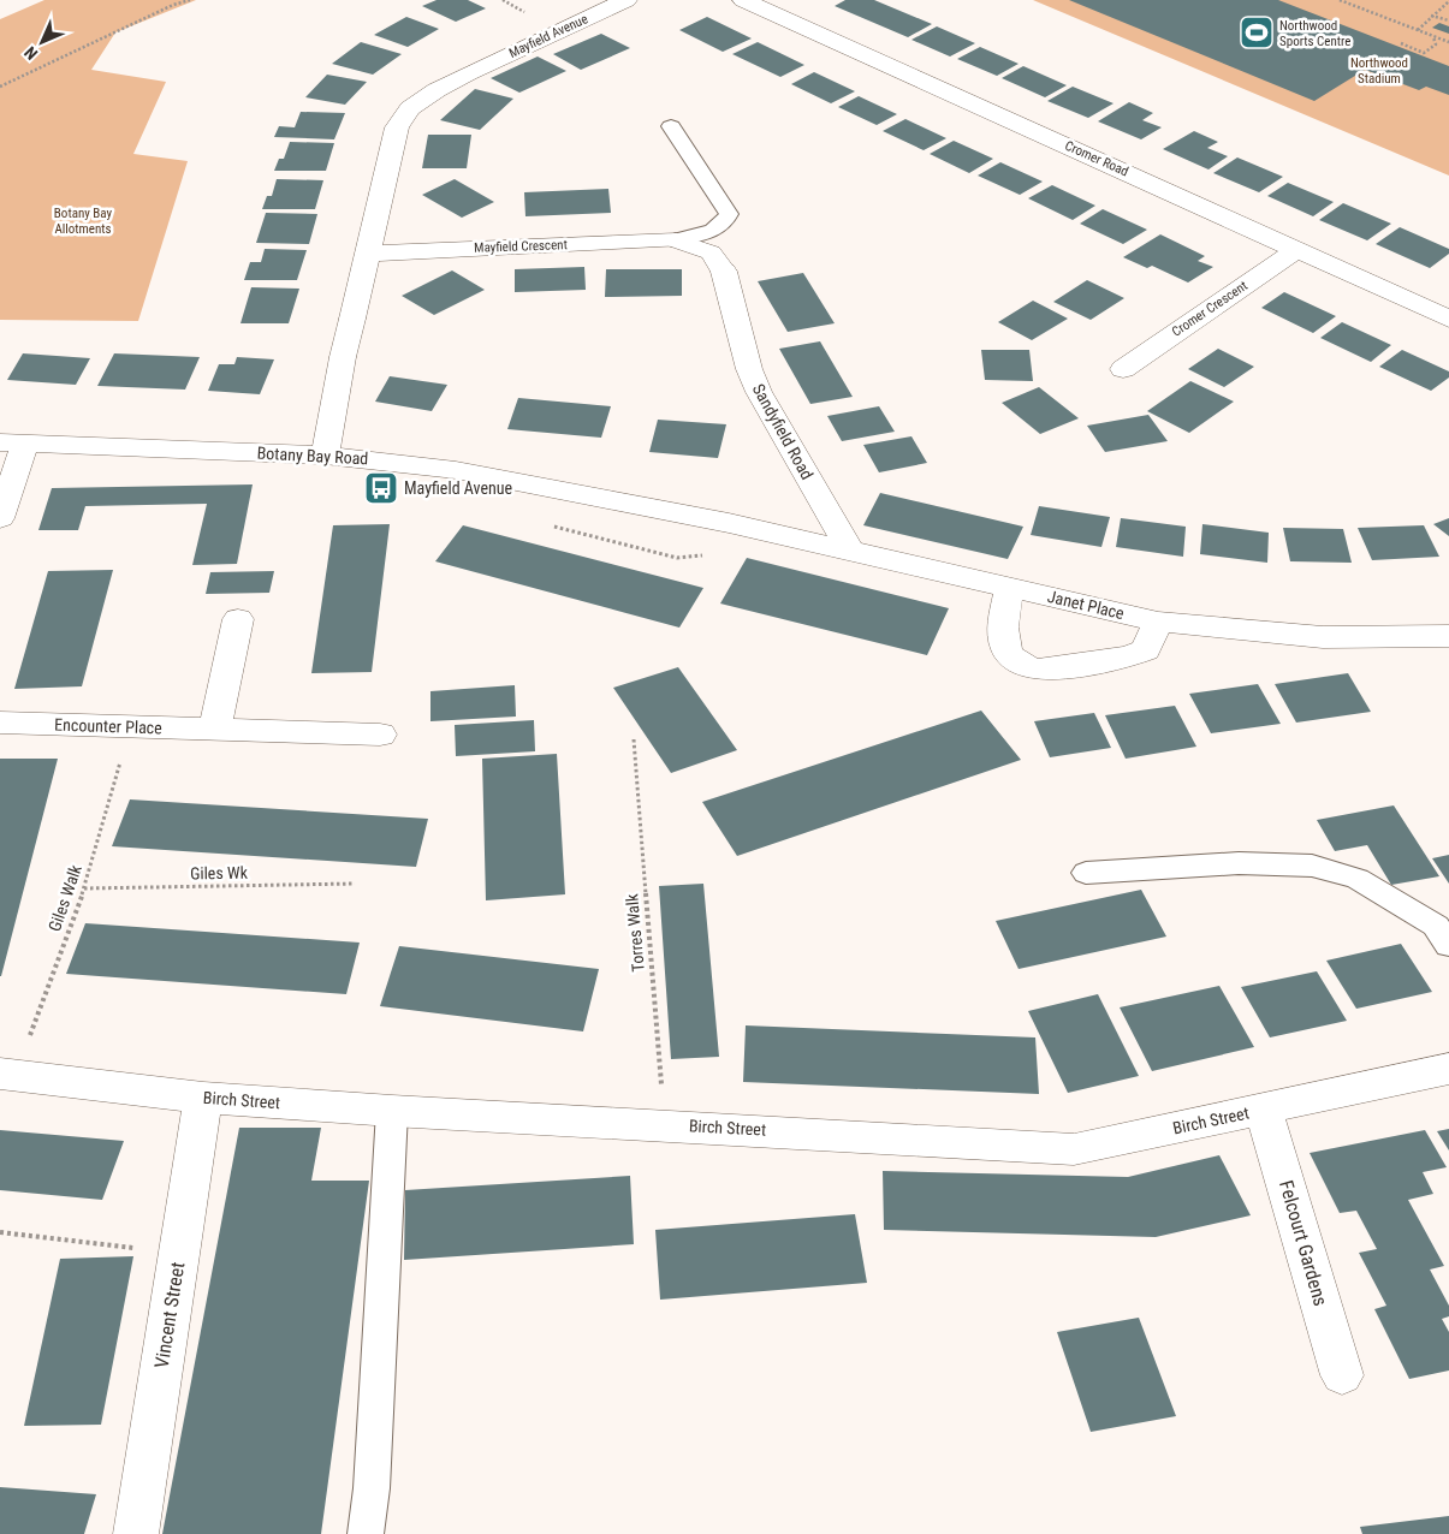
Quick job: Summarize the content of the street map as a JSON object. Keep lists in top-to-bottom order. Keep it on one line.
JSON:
{"streets":{"street":["Mayfield Avenue","Cromer Road","Mayfield Crescent","Cromer Crescent","Sandyfield Road","Botany Bay Road","Janet Place","Encounter Place","Birch Street","Felcourt Gardens","Vincent Street"],"path":["Giles Wk","Giles Walk","Torres Walk"]},"crossings":[["Mayfield Avenue","Mayfield Crescent"],["Mayfield Avenue","Botany Bay Road"],["Cromer Road","Cromer Crescent"],["Mayfield Crescent","Sandyfield Road"],["Sandyfield Road","Janet Place"],["Botany Bay Road","Janet Place"],["Encounter Place","Giles Walk"],["Giles Wk","Giles Walk"],["Giles Walk","Birch Street"],["Torres Walk","Birch Street"],["Birch Street","Felcourt Gardens"],["Birch Street","Vincent Street"]],"parks":["Northwood Stadium","Botany Bay Allotments"],"places":{"sports":["Northwood Sports Centre"],"bus stop":["Mayfield Avenue"]},"north":"bottom left"}
